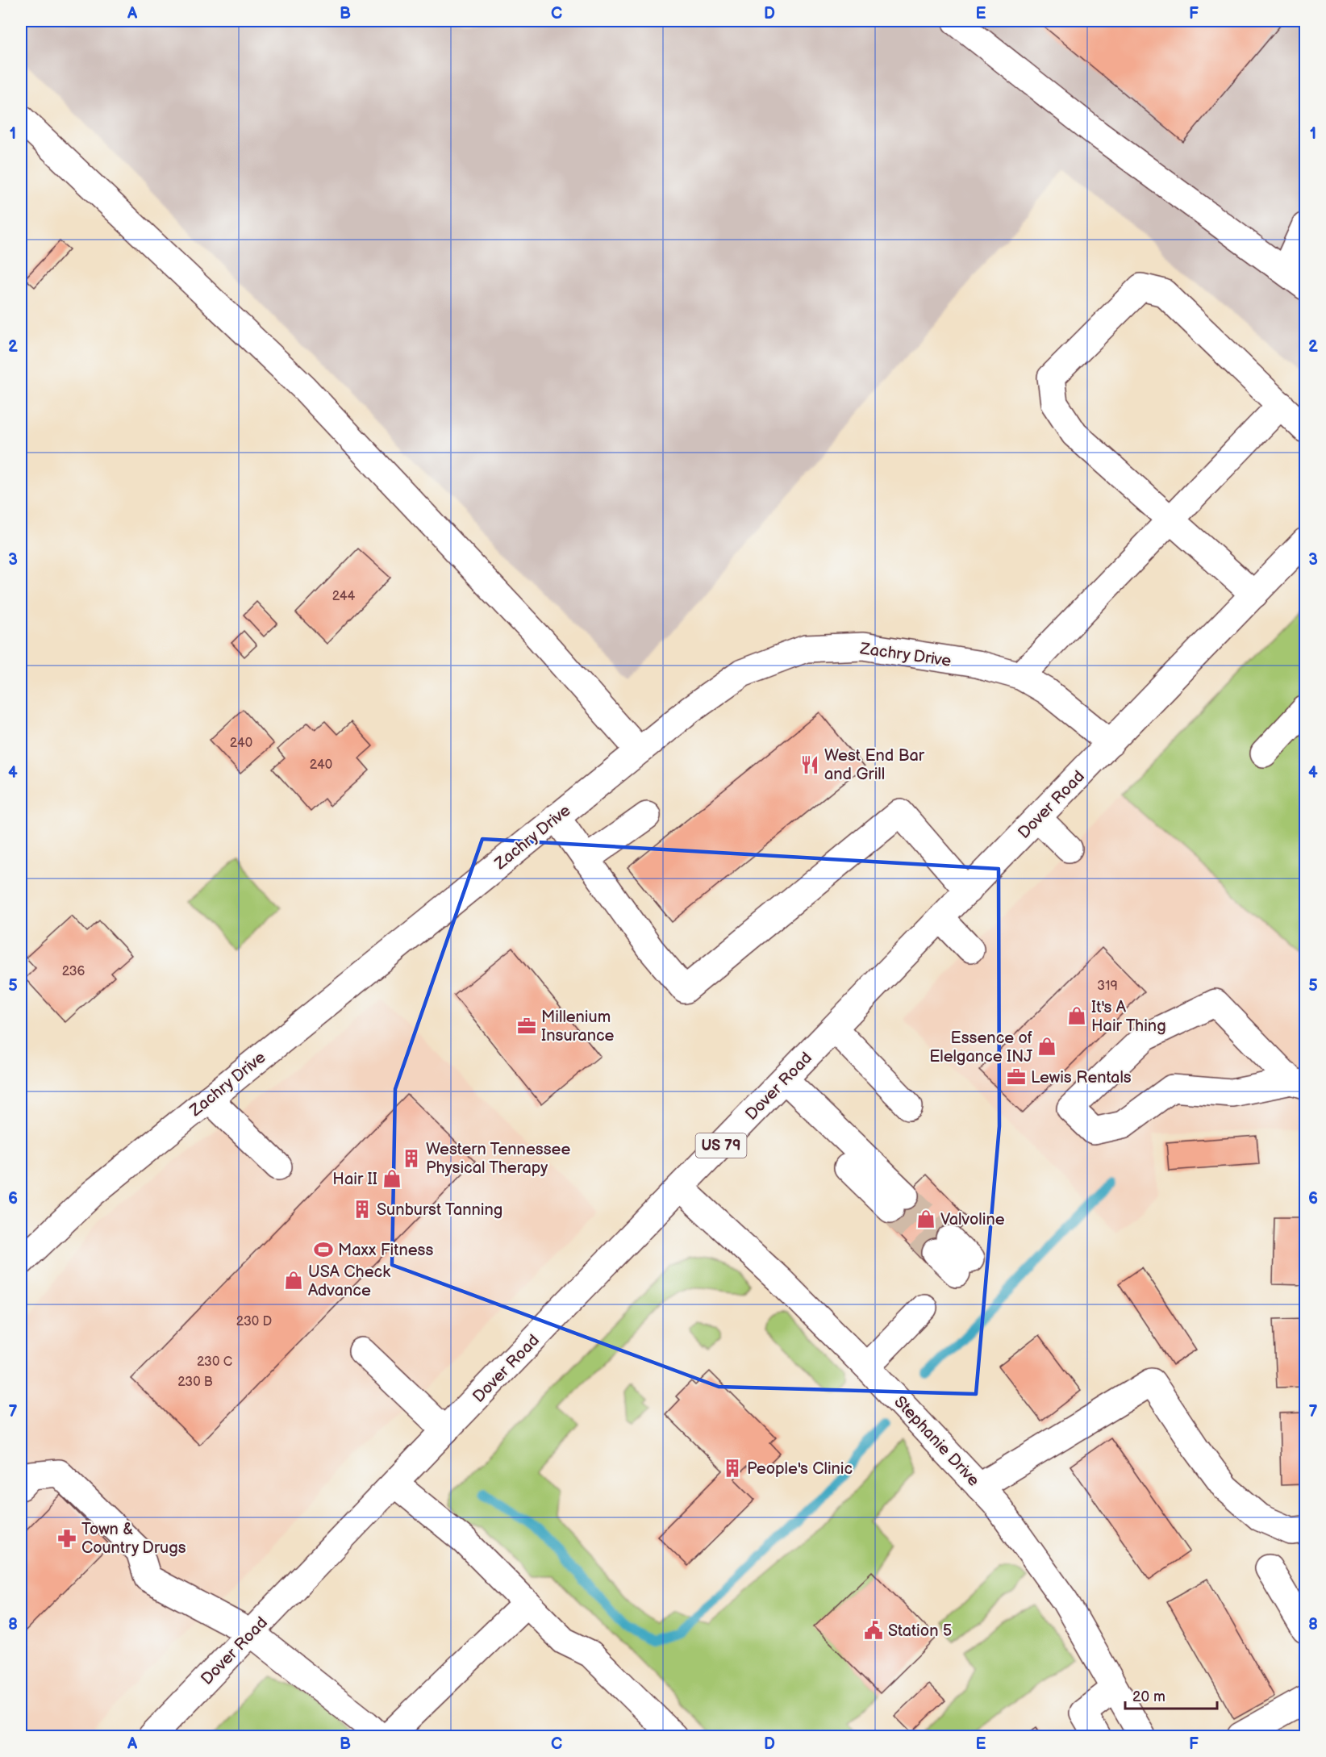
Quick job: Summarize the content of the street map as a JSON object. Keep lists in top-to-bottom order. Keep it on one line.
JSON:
{"streets":{"street":["Zachry Drive","Dover Road","US 79","Stephanie Drive"]},"crossings":[["Zachry Drive","Dover Road"],["Dover Road","Stephanie Drive"]],"places":{"restaurant":["West End Bar and Grill"],"shop":["It's A Hair Thing","Essence of Elelgance INJ","Hair II","Valvoline","USA Check Advance"],"office":["Millenium Insurance","Lewis Rentals"],"building":["Western Tennessee Physical Therapy","Sunburst Tanning","People's Clinic"],"sports":["Maxx Fitness"],"pharmacy":["Town & Country Drugs"],"public building":["Station 5"]},"house_numbers":["244","240","240","236","319","230 D","230 C","230 B"],"scale_bar":"20 m","grid":{"columns":["A","B","C","D","E","F"],"rows":["1","2","3","4","5","6","7","8"]}}
